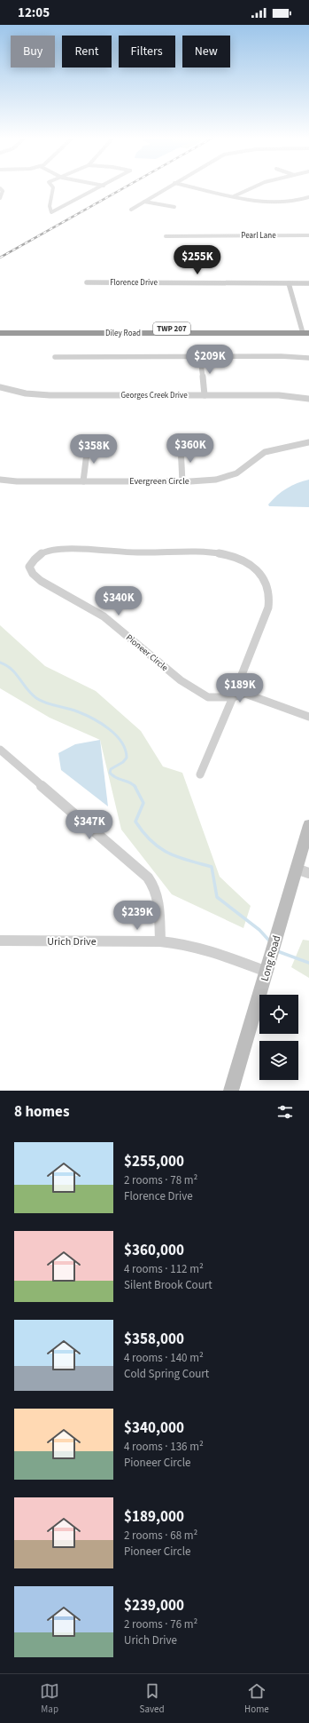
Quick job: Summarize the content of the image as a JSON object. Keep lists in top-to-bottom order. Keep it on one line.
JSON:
{"streets":{"highway":["TWP 207","Diley Road"],"main road":["Long Road"],"street":["Pearl Lane","Florence Drive","Georges Creek Drive","Evergreen Circle","Pioneer Circle","Urich Drive"]},"crossings":[["Urich Drive","Long Road"]],"page":{"status":"12:05","chip":["Buy","Rent","Filters","New"],"price":["$255K","$209K","$360K","$358K","$340K","$189K","$347K","$239K"],"heading":"8 homes","list":[{"name":"$255,000","note":"2 rooms · 78 m² · Florence Drive"},{"name":"$360,000","note":"4 rooms · 112 m² · Silent Brook Court"},{"name":"$358,000","note":"4 rooms · 140 m² · Cold Spring Court"},{"name":"$340,000","note":"4 rooms · 136 m² · Pioneer Circle"},{"name":"$189,000","note":"2 rooms · 68 m² · Pioneer Circle"},{"name":"$239,000","note":"2 rooms · 76 m² · Urich Drive"}],"tabs":["Map","Saved","Home"]}}
